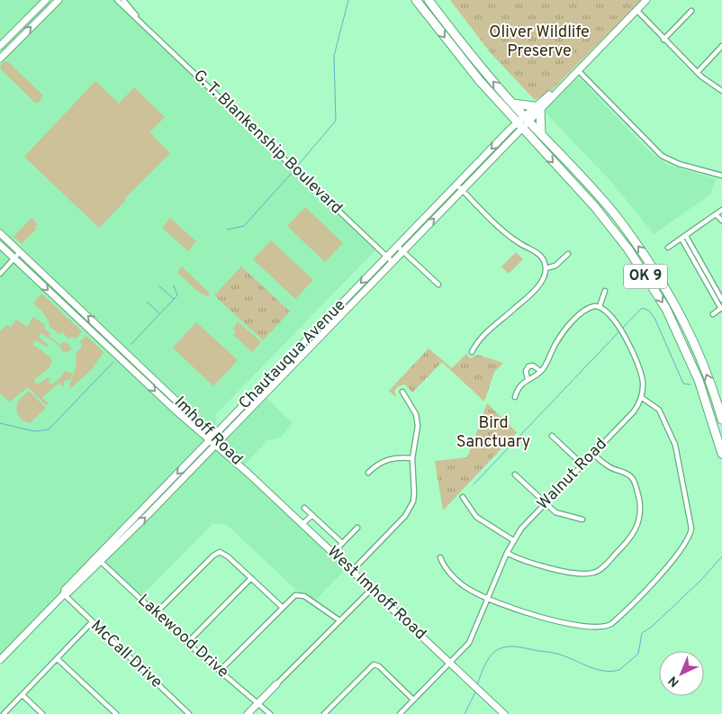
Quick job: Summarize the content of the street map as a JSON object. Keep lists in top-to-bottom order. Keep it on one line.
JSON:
{"streets":{"highway":["OK 9"],"main road":["Chautauqua Avenue","Imhoff Road","West Imhoff Road"],"street":["G. T. Blankenship Boulevard","Walnut Road","Lakewood Drive","McCall Drive"]},"crossings":[["G. T. Blankenship Boulevard","Chautauqua Avenue"],["OK 9","Chautauqua Avenue"],["Chautauqua Avenue","Imhoff Road"],["Chautauqua Avenue","Lakewood Drive"],["Chautauqua Avenue","McCall Drive"],["Imhoff Road","West Imhoff Road"],["Walnut Road","West Imhoff Road"]],"parks":["Oliver Wildlife Preserve","Bird Sanctuary"],"north":"bottom left"}
